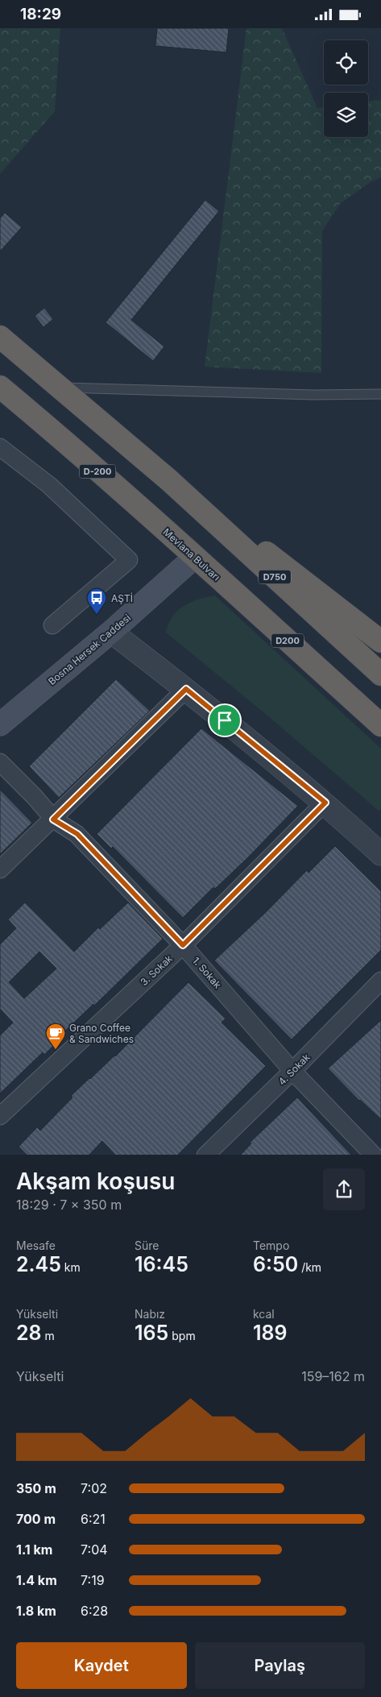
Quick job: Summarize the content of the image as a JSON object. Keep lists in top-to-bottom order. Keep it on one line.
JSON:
{"streets":{"highway":["D-200","Mevlana Bulvarı","D750","D200"],"main road":["Bosna Hersek Caddesi"],"street":["3. Sokak","1. Sokak","4. Sokak"]},"crossings":[["Mevlana Bulvarı","Bosna Hersek Caddesi"],["3. Sokak","1. Sokak"],["1. Sokak","4. Sokak"]],"places":{"bus stop":["AŞTİ"],"cafe":["Grano Coffee & Sandwiches"]},"page":{"status":"18:29","heading":["Akşam koşusu","18:29 · 7 × 350 m"],"stats":[["Mesafe","2.45 km"],["Süre","16:45"],["Tempo","6:50 /km"],["Yükselti","28 m"],["Nabız","165 bpm"],["kcal","189"]],"chart":["Yükselti","159–162 m"],"list":[{"name":"350 m","note":"7:02"},{"name":"700 m","note":"6:21"},{"name":"1.1 km","note":"7:04"},{"name":"1.4 km","note":"7:19"},{"name":"1.8 km","note":"6:28"}],"buttons":["Kaydet","Paylaş"]}}
